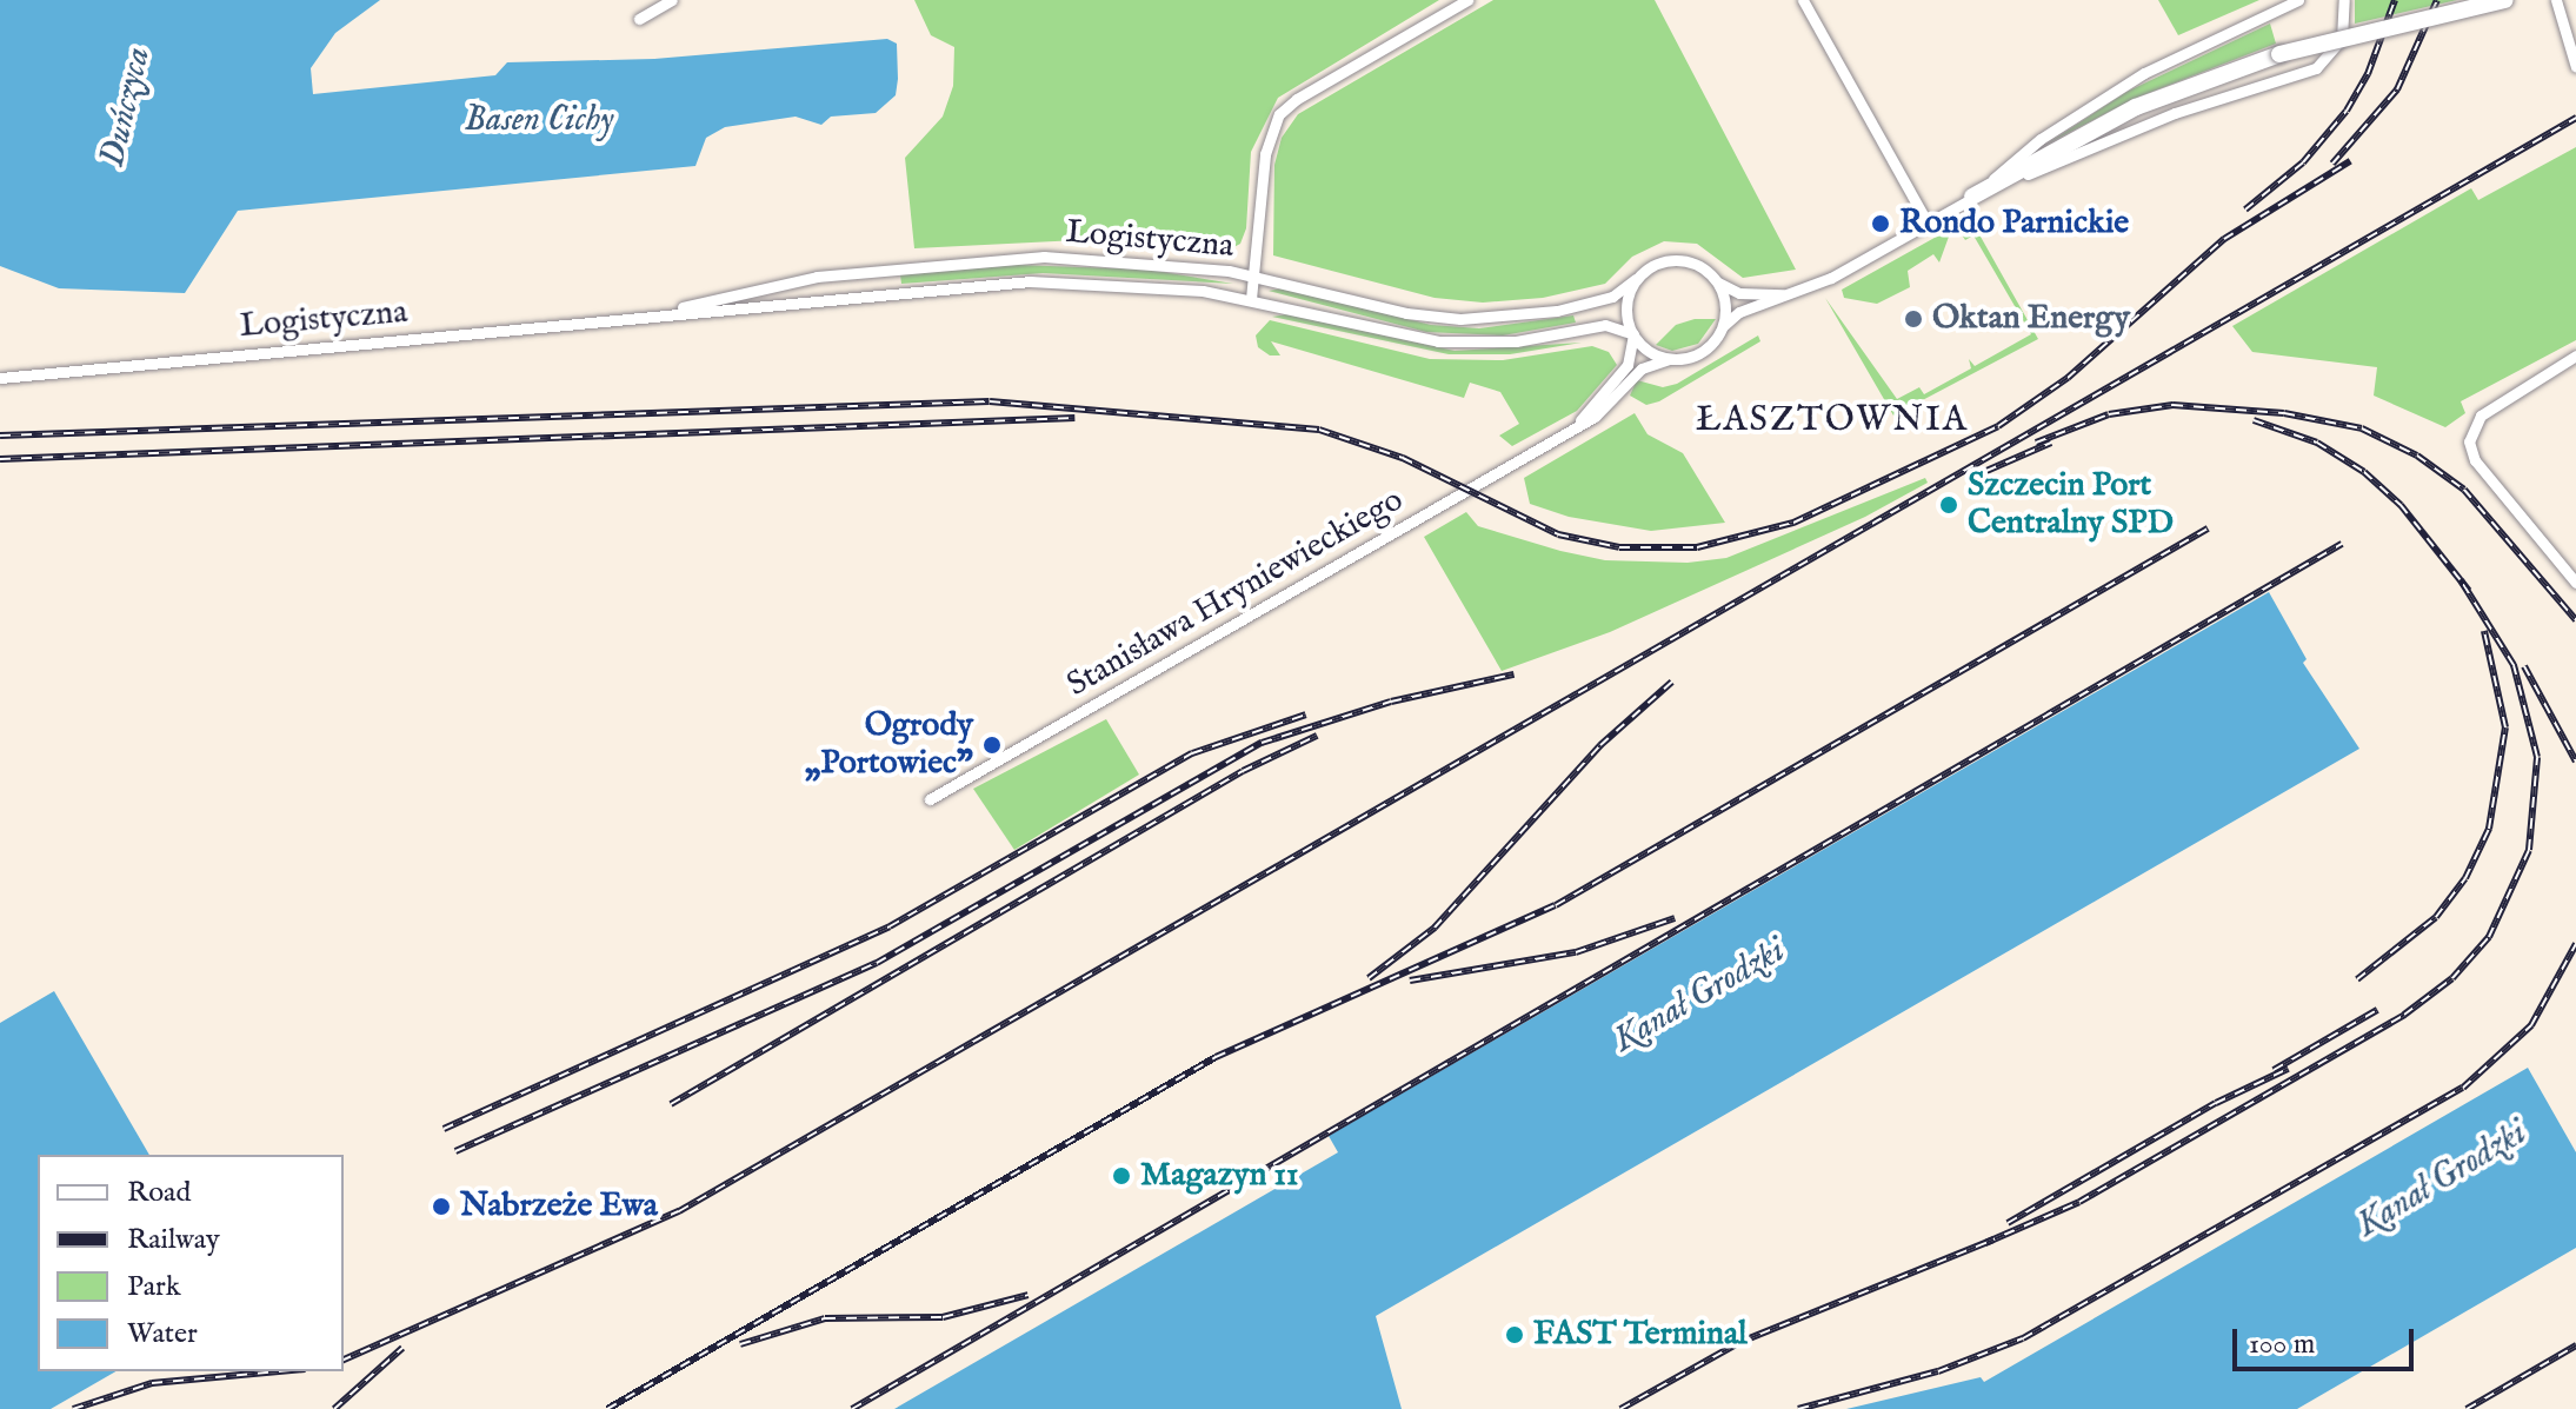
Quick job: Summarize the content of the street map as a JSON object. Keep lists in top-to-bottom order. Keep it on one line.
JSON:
{"streets":{"street":["Logistyczna","Stanisława Hryniewieckiego"]},"crossings":[["Logistyczna","Stanisława Hryniewieckiego"]],"districts":["ŁASZTOWNIA"],"water":["Duńczyca","Basen Cichy","Kanał Grodzki"],"places":["Rondo Parnickie","Oktan Energy","Szczecin Port Centralny SPD","Ogrody „Portowiec”","Magazyn 11","Nabrzeże Ewa","FAST Terminal"],"legend":["Road","Railway","Park","Water"],"scale_bar":"100 m"}
